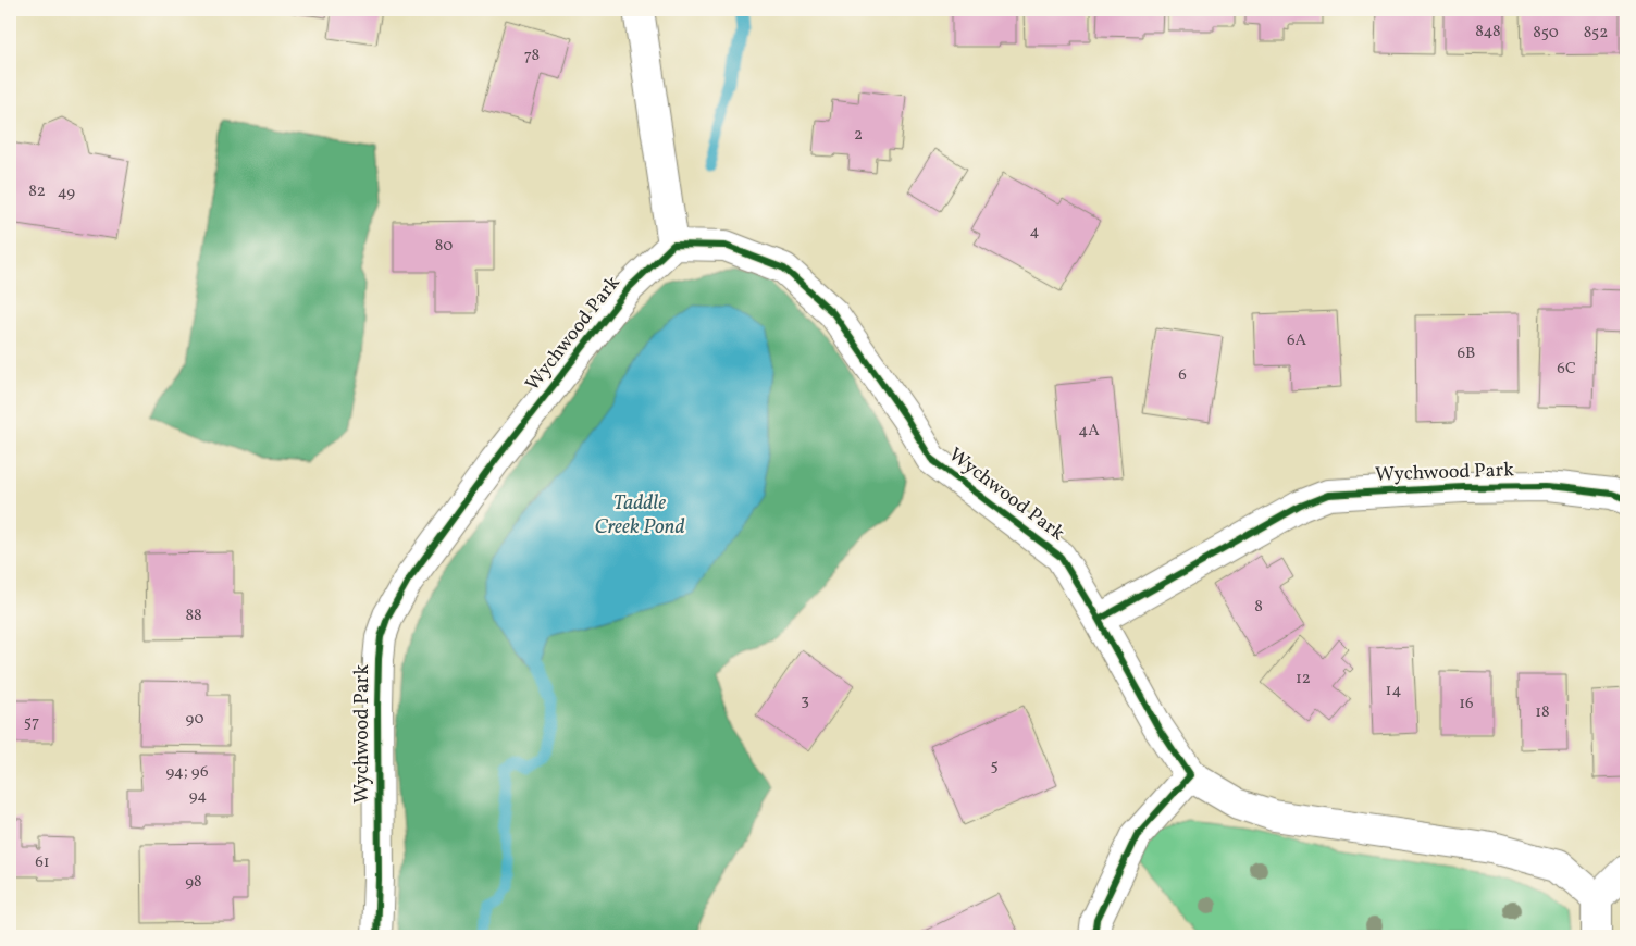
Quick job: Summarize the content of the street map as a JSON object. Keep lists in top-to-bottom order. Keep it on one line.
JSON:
{"streets":{"street":["Wychwood Park"]},"water":["Taddle Creek Pond"],"house_numbers":["848","850","852","78","2","82","49","4","80","6A","6B","6C","6","4A","8","88","12","14","3","16","18","90","57","5","94; 96","94","61","98"]}
